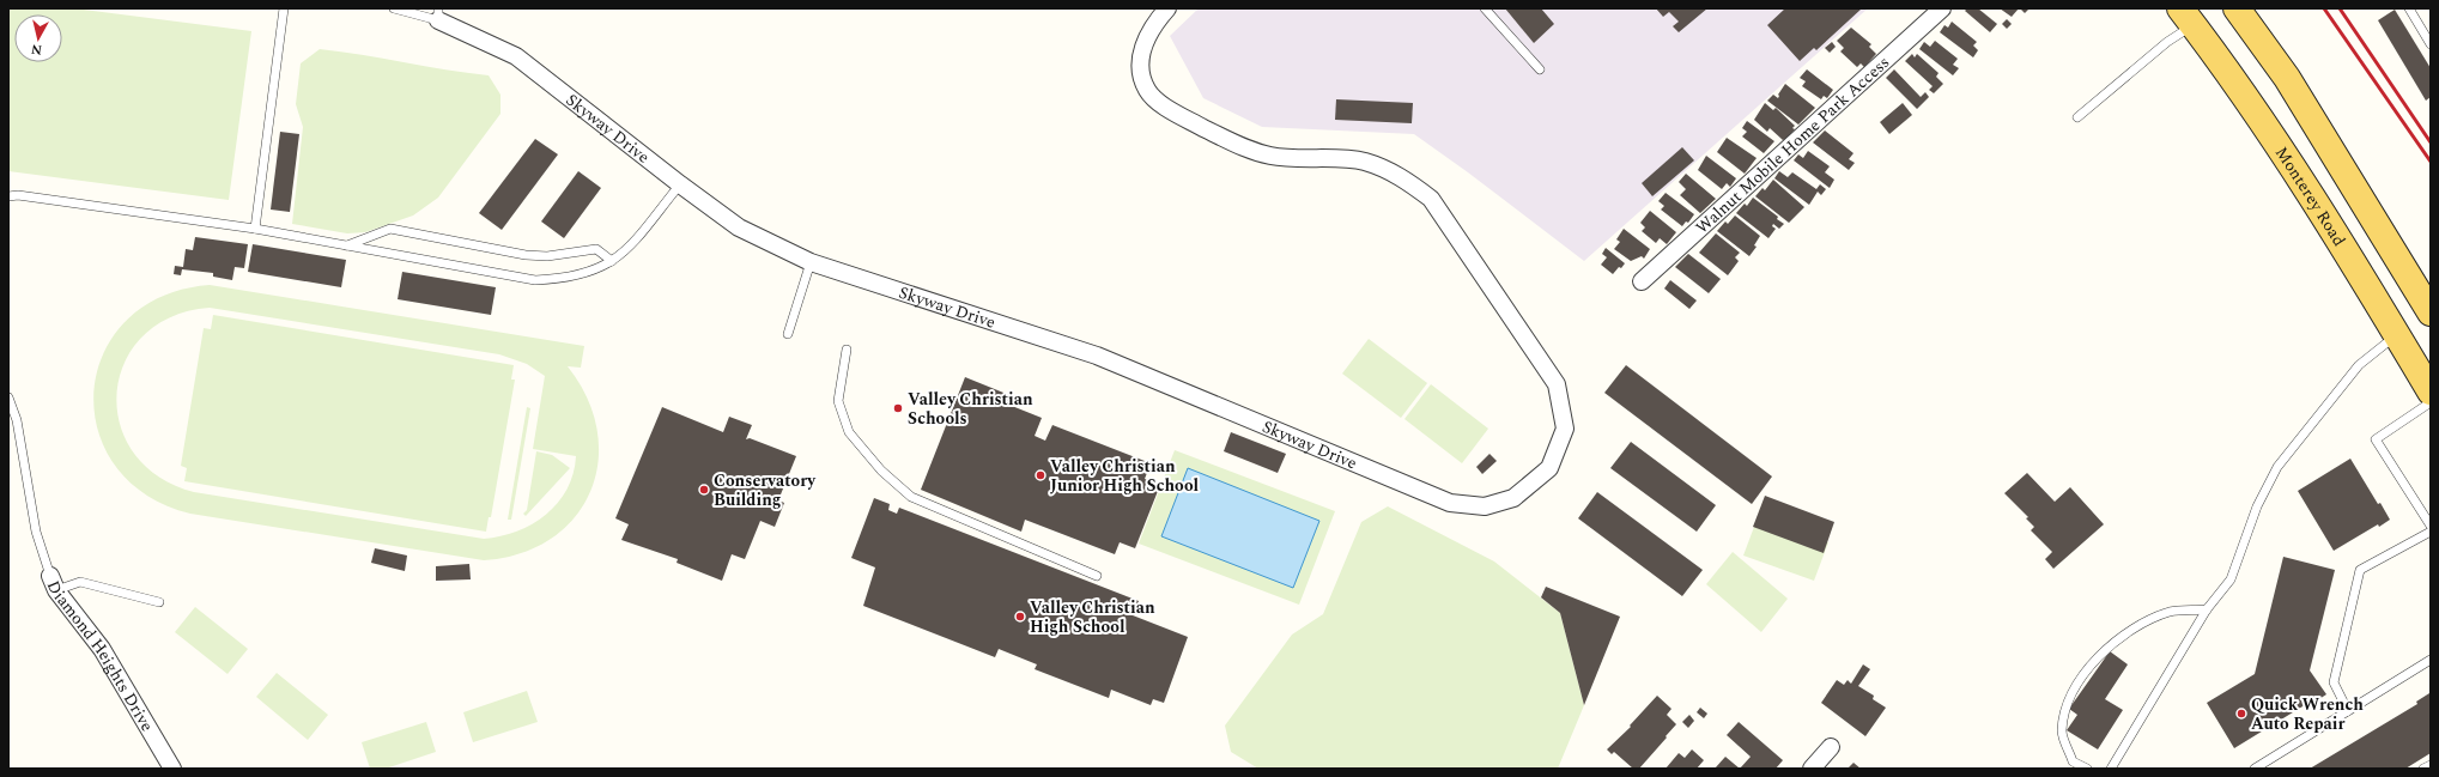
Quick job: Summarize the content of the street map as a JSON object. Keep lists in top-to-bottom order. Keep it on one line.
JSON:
{"streets":{"main road":["Monterey Road"],"street":["Skyway Drive","Walnut Mobile Home Park Access","Diamond Heights Drive"]},"places":["Valley Christian Schools","Valley Christian Junior High School","Conservatory Building","Valley Christian High School","Quick Wrench Auto Repair"],"north":"bottom"}
